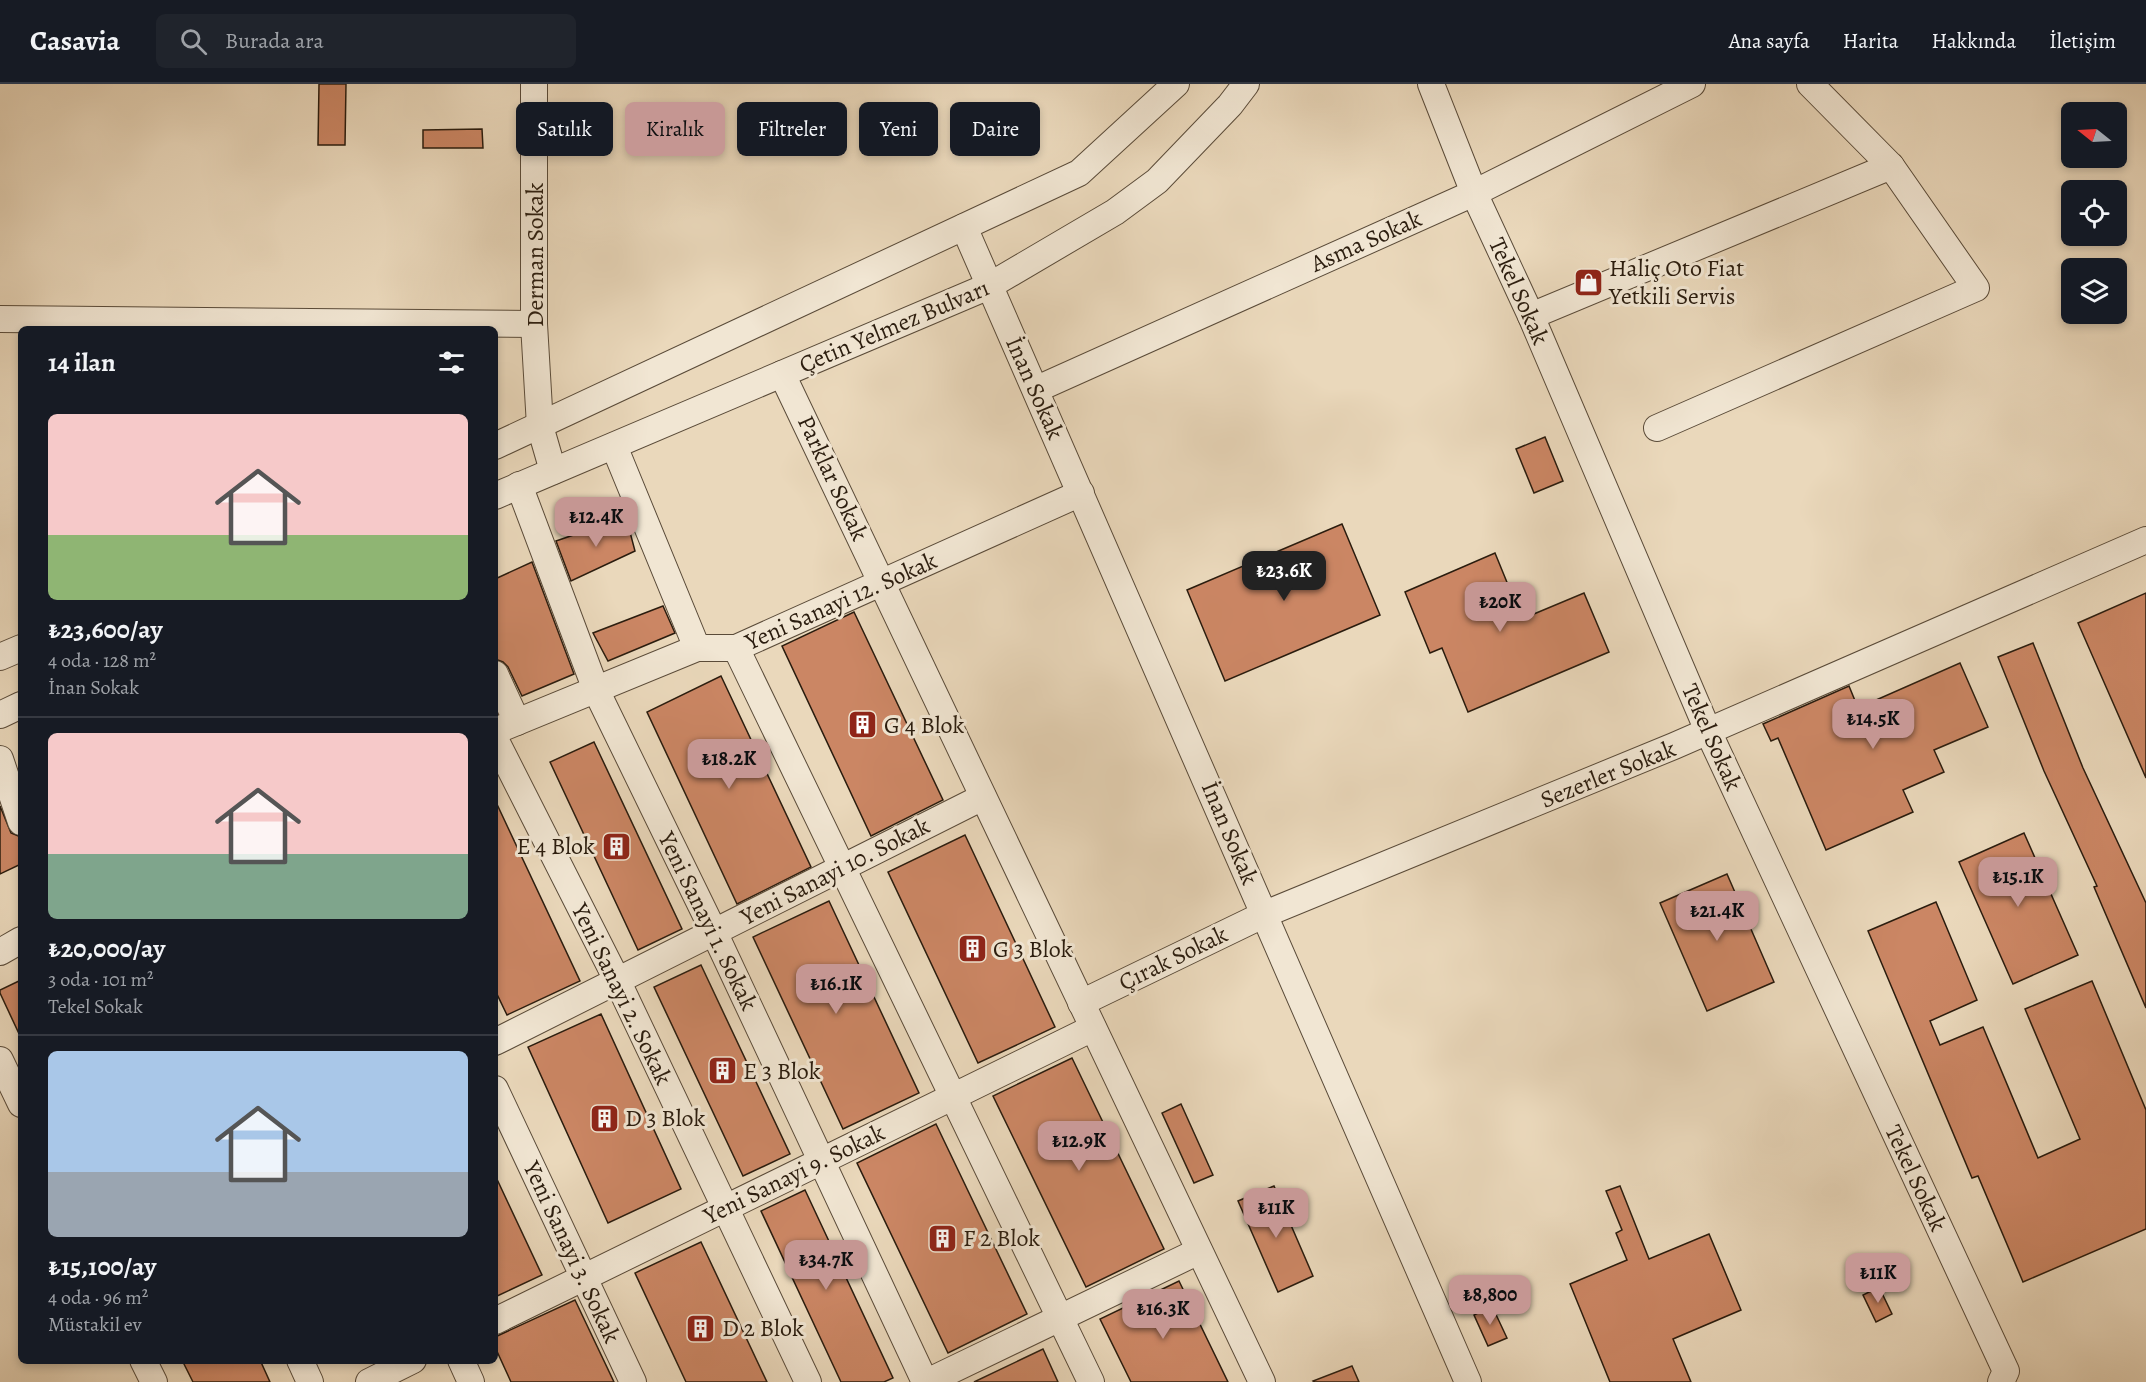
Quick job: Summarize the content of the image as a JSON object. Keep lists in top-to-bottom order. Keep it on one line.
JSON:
{"streets":{"street":["Asma Sokak","Derman Sokak","Tekel Sokak","Çetin Yelmez Bulvarı","İnan Sokak","Parklar Sokak","Yeni Sanayi 12. Sokak","Sezerler Sokak","Yeni Sanayi 10. Sokak","Yeni Sanayi 1. Sokak","Çırak Sokak","Yeni Sanayi 2. Sokak","Yeni Sanayi 9. Sokak","Yeni Sanayi 3. Sokak"]},"crossings":[["Asma Sokak","Tekel Sokak"],["Asma Sokak","İnan Sokak"],["Derman Sokak","Çetin Yelmez Bulvarı"],["Tekel Sokak","Sezerler Sokak"],["Çetin Yelmez Bulvarı","İnan Sokak"],["Çetin Yelmez Bulvarı","Parklar Sokak"],["Çetin Yelmez Bulvarı","Yeni Sanayi 1. Sokak"],["İnan Sokak","Yeni Sanayi 12. Sokak"],["İnan Sokak","Sezerler Sokak"],["İnan Sokak","Çırak Sokak"],["Parklar Sokak","Yeni Sanayi 12. Sokak"],["Parklar Sokak","Yeni Sanayi 10. Sokak"],["Parklar Sokak","Çırak Sokak"],["Parklar Sokak","Yeni Sanayi 9. Sokak"],["Yeni Sanayi 12. Sokak","Yeni Sanayi 1. Sokak"],["Sezerler Sokak","Çırak Sokak"],["Yeni Sanayi 10. Sokak","Yeni Sanayi 1. Sokak"],["Yeni Sanayi 10. Sokak","Yeni Sanayi 2. Sokak"],["Yeni Sanayi 1. Sokak","Yeni Sanayi 9. Sokak"],["Yeni Sanayi 2. Sokak","Yeni Sanayi 9. Sokak"],["Yeni Sanayi 9. Sokak","Yeni Sanayi 3. Sokak"]],"places":{"shop":["Haliç Oto Fiat Yetkili Servis"],"building":["G 4 Blok","E 4 Blok","G 3 Blok","E 3 Blok","D 3 Blok","F 2 Blok","D 2 Blok"]},"north":"left","page":{"header":"Casavia","search":"Burada ara","nav":["Ana sayfa","Harita","Hakkında","İletişim"],"chip":["Satılık","Kiralık","Filtreler","Yeni","Daire"],"heading":"14 ilan","list":[{"name":"₺23,600/ay","note":"4 oda · 128 m² · İnan Sokak"},{"name":"₺20,000/ay","note":"3 oda · 101 m² · Tekel Sokak"},{"name":"₺15,100/ay","note":"4 oda · 96 m² · Müstakil ev"}],"price":["₺12.4K","₺23.6K","₺20K","₺14.5K","₺18.2K","₺15.1K","₺21.4K","₺16.1K","₺12.9K","₺11K","₺34.7K","₺11K","₺8,800","₺16.3K"]}}
